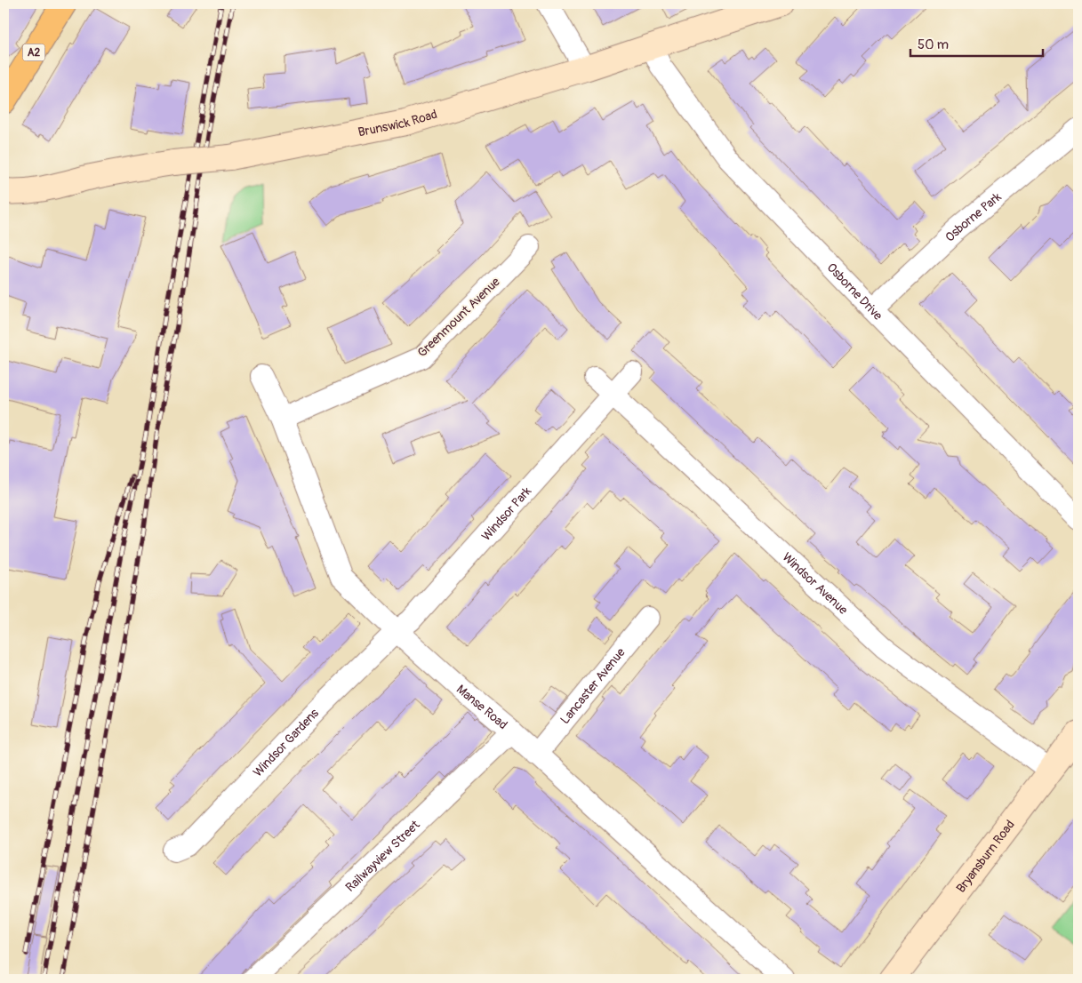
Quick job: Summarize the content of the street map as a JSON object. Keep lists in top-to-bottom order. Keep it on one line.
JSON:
{"streets":{"main road":["A2","Brunswick Road","Bryansburn Road"],"street":["Osborne Park","Osborne Drive","Greenmount Avenue","Windsor Park","Windsor Avenue","Lancaster Avenue","Manse Road","Windsor Gardens","Railwayview Street"]},"crossings":[["Brunswick Road","Osborne Drive"],["Osborne Park","Osborne Drive"],["Greenmount Avenue","Manse Road"],["Windsor Park","Windsor Avenue"],["Windsor Park","Manse Road"],["Windsor Park","Windsor Gardens"],["Windsor Avenue","Bryansburn Road"],["Lancaster Avenue","Manse Road"],["Manse Road","Windsor Gardens"],["Manse Road","Railwayview Street"]],"scale_bar":"50 m"}
